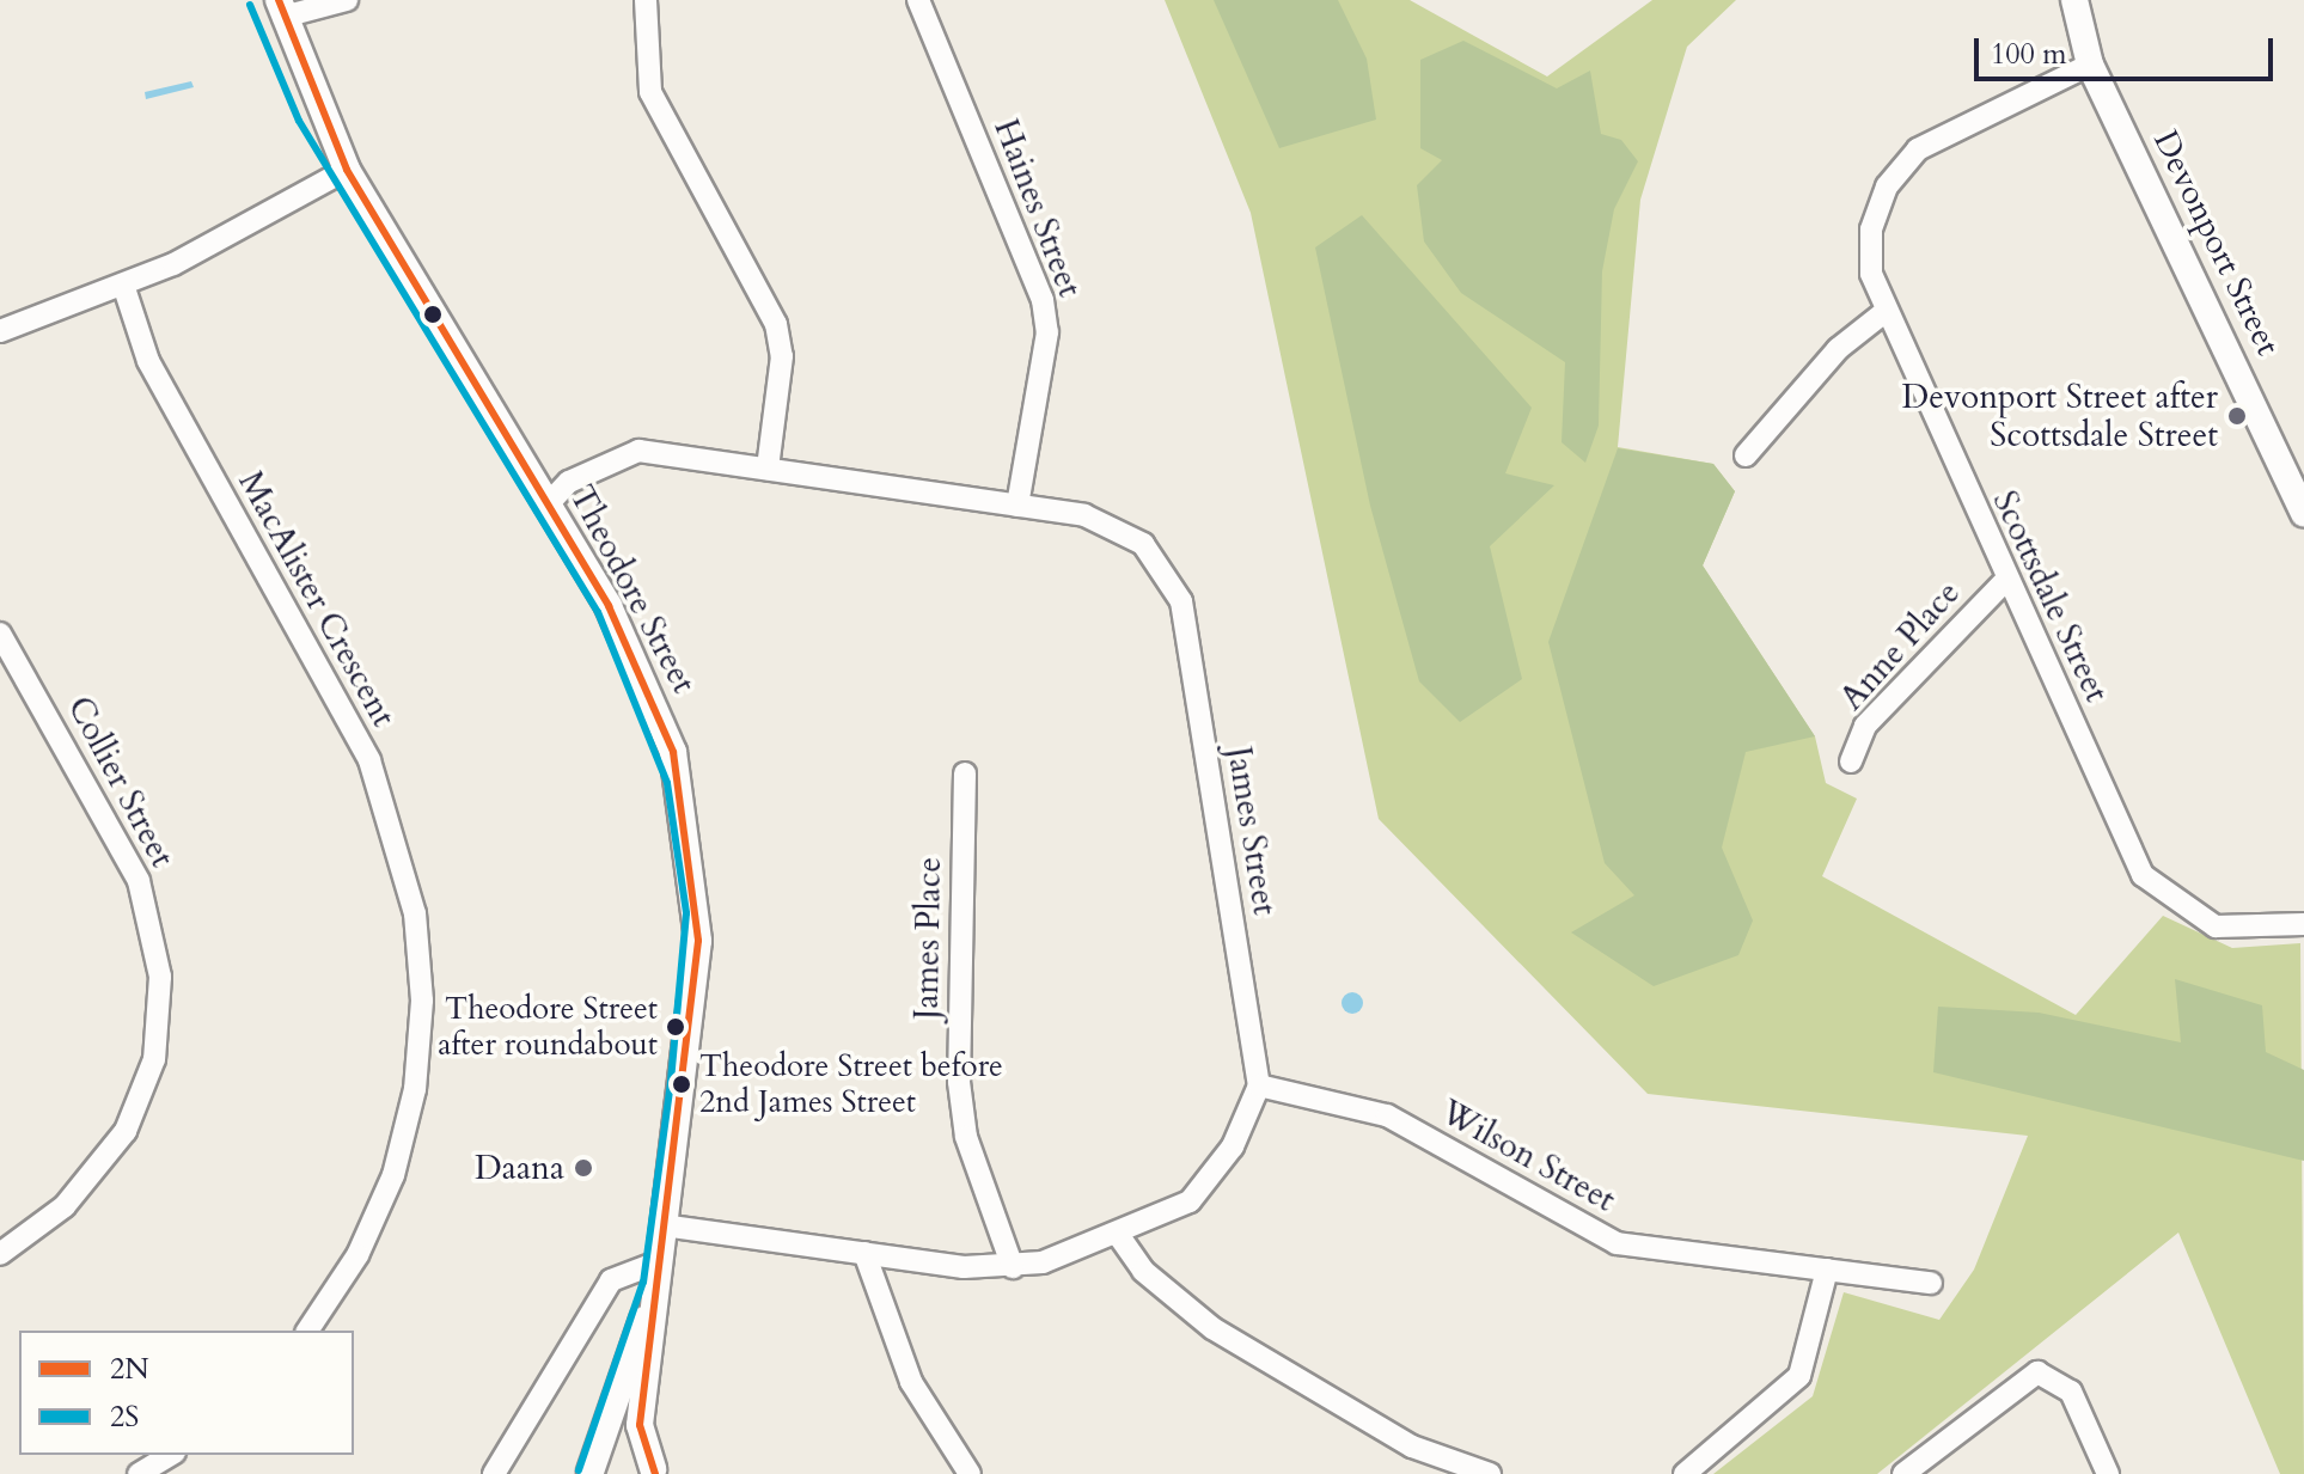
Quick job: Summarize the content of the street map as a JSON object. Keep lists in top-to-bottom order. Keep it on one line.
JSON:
{"streets":{"main road":["Devonport Street","Theodore Street"],"street":["Haines Street","Scottsdale Street","MacAlister Crescent","Anne Place","Collier Street","James Street","James Place","Wilson Street"]},"crossings":[["Haines Street","James Street"],["Devonport Street","Scottsdale Street"],["Theodore Street","James Street"],["Scottsdale Street","Anne Place"],["James Street","Wilson Street"]],"places":["Devonport Street after Scottsdale Street","Theodore Street after roundabout","Theodore Street before 2nd James Street","Daana"],"lines":["transit line 2N","transit line 2S"],"legend":["2N","2S"],"scale_bar":"100 m"}
